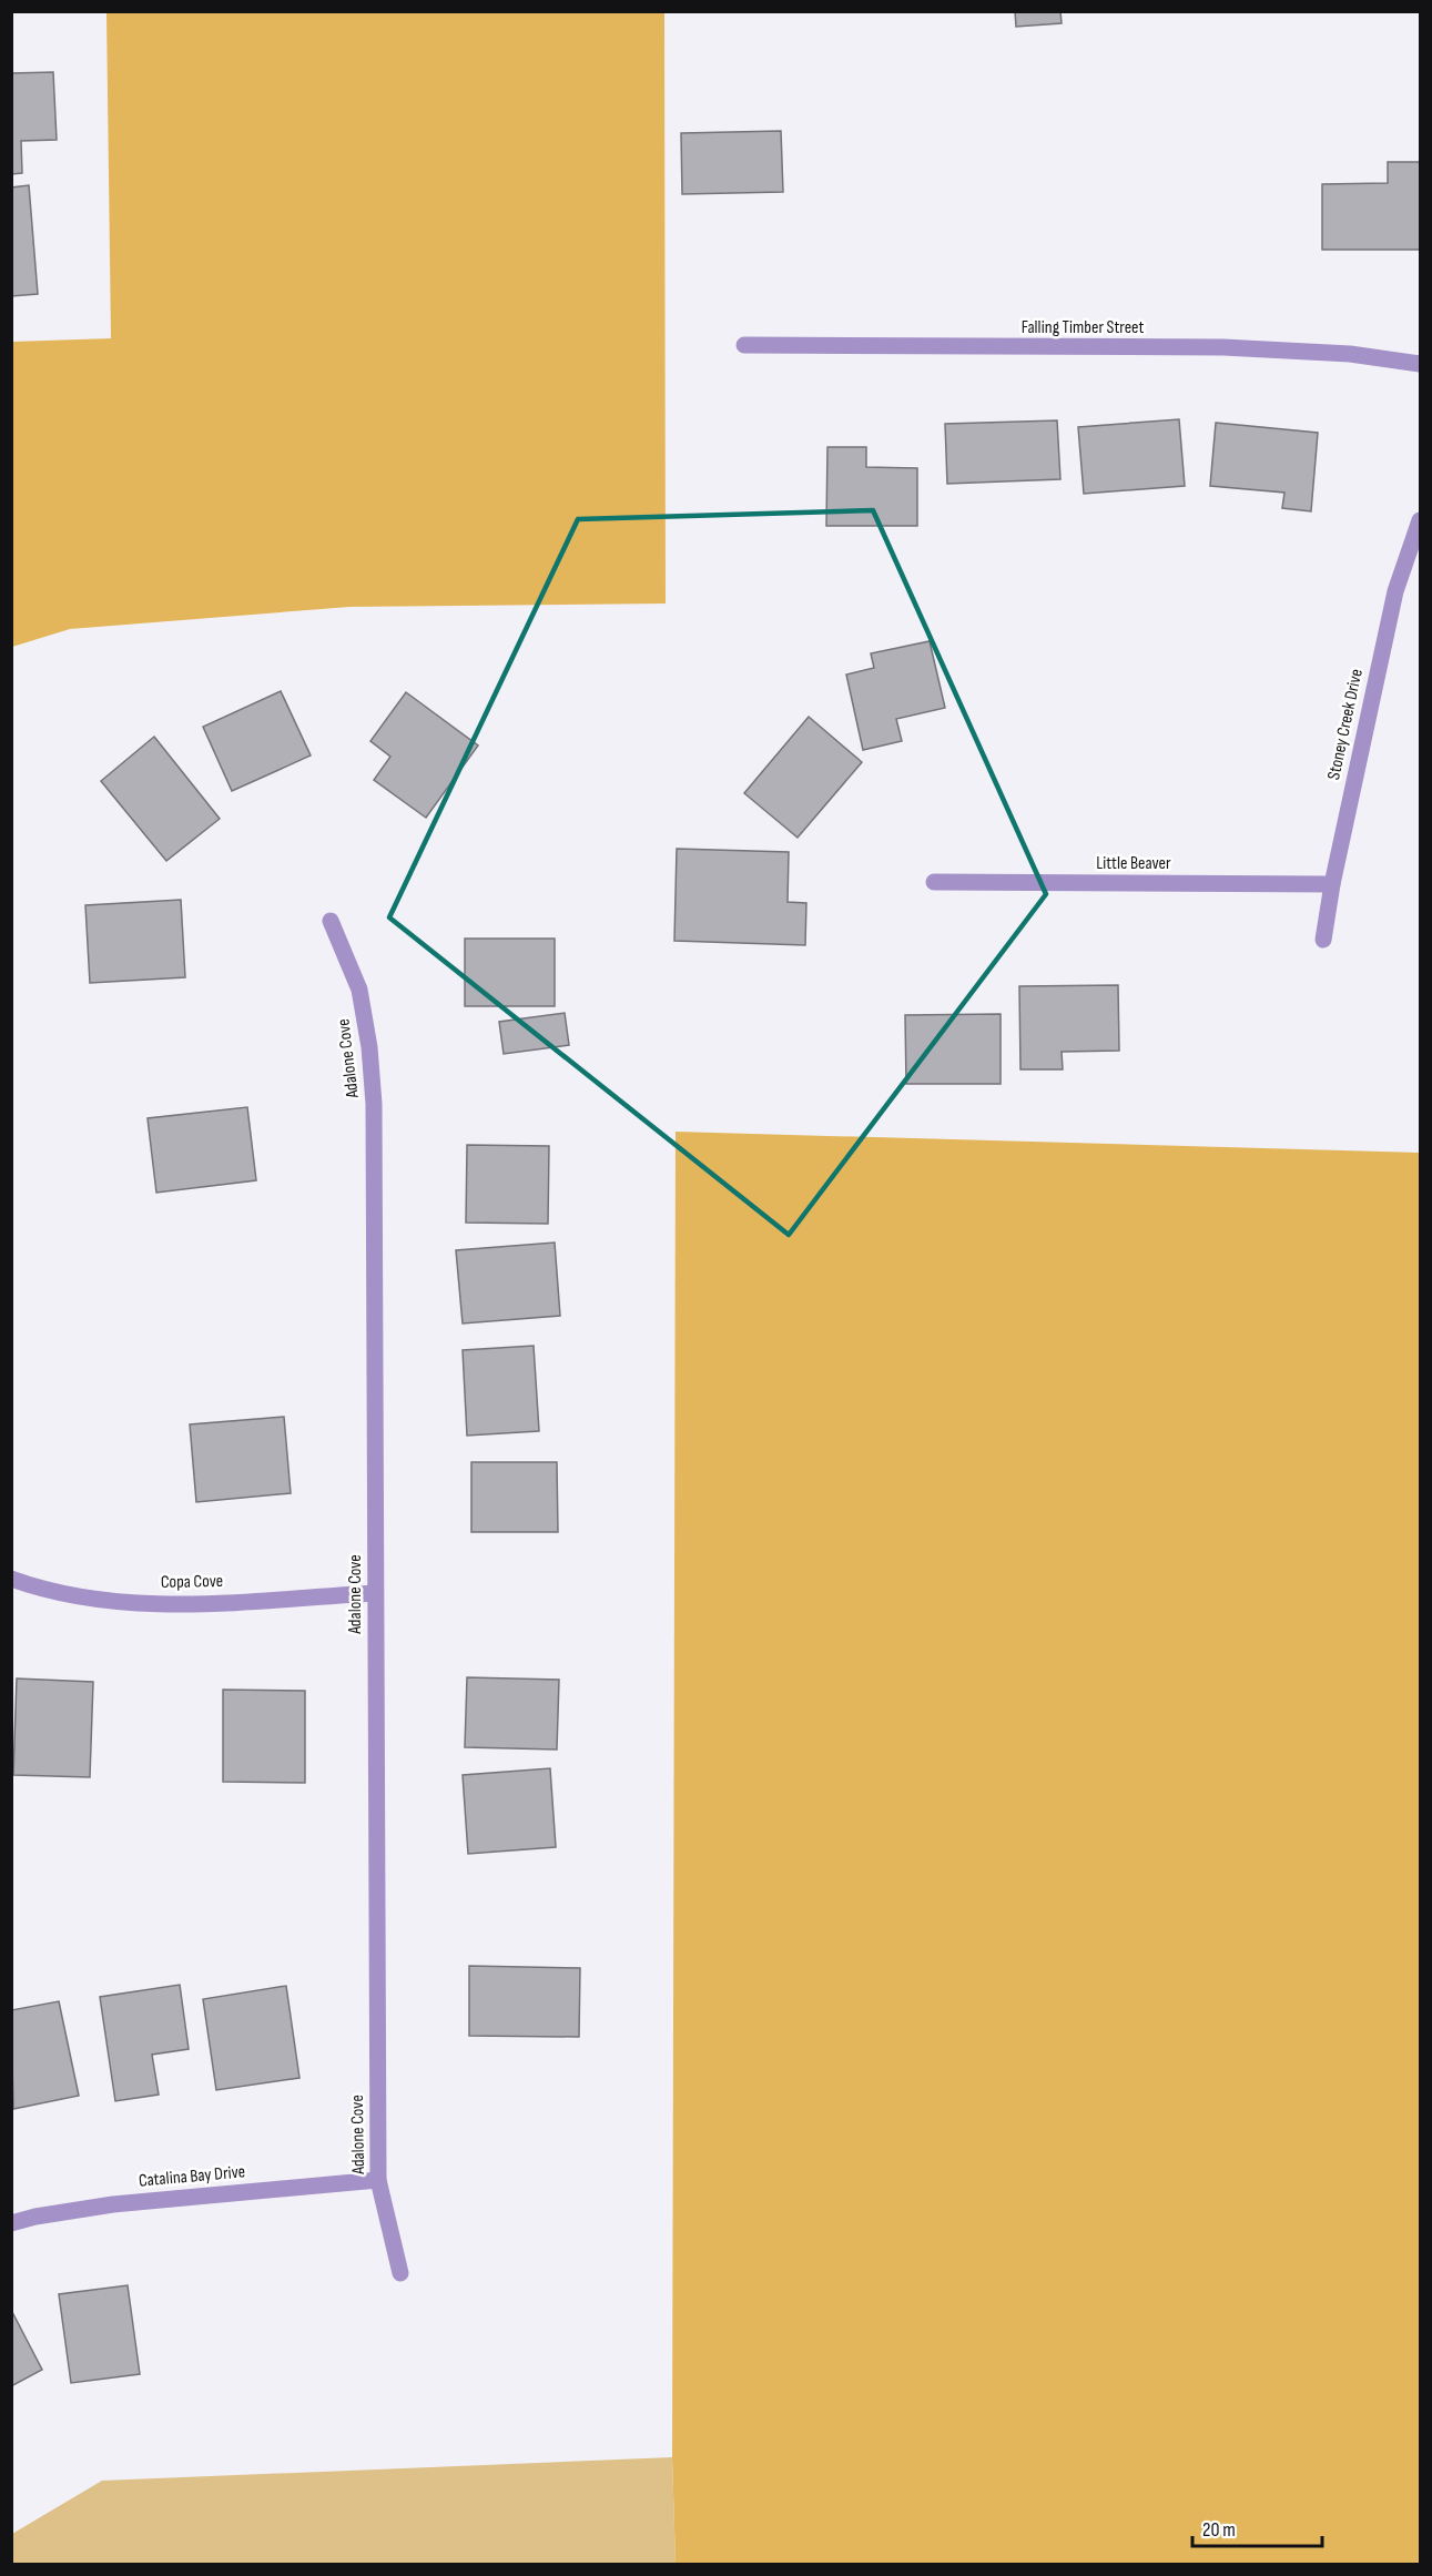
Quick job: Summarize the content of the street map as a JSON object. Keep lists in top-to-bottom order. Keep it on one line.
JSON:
{"streets":{"street":["Falling Timber Street","Stoney Creek Drive","Little Beaver","Adalone Cove","Copa Cove","Catalina Bay Drive"]},"crossings":[["Stoney Creek Drive","Little Beaver"],["Adalone Cove","Copa Cove"],["Adalone Cove","Catalina Bay Drive"]],"scale_bar":"20 m"}
